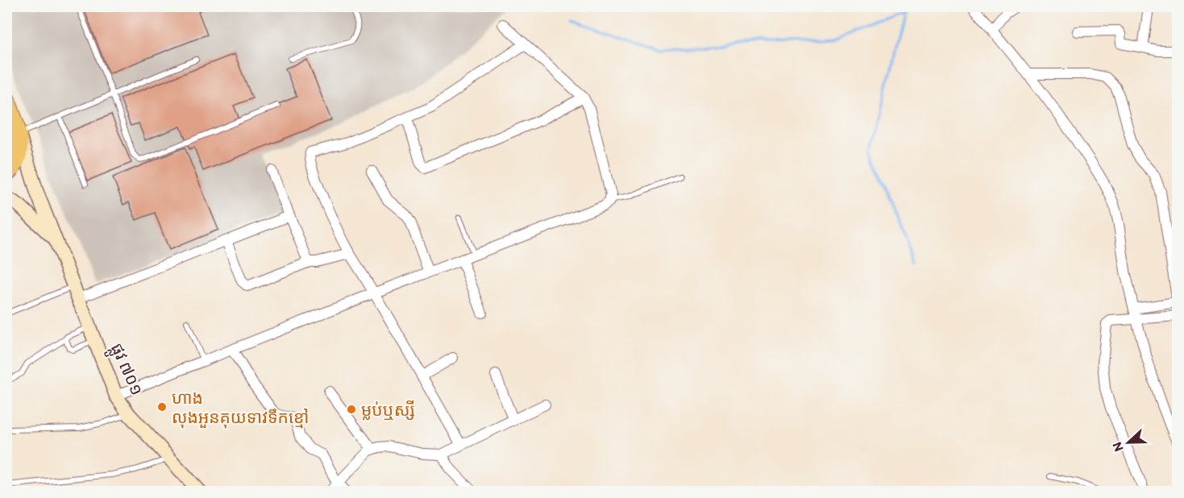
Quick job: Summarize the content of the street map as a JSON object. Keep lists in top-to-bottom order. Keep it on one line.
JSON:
{"streets":{"main road":["ផ្លូវ ៧០១"]},"places":["ហាង លុងអួនគុយទាវទឹកខ្មៅ","ម្លប់ឬស្សី"],"north":"left"}
